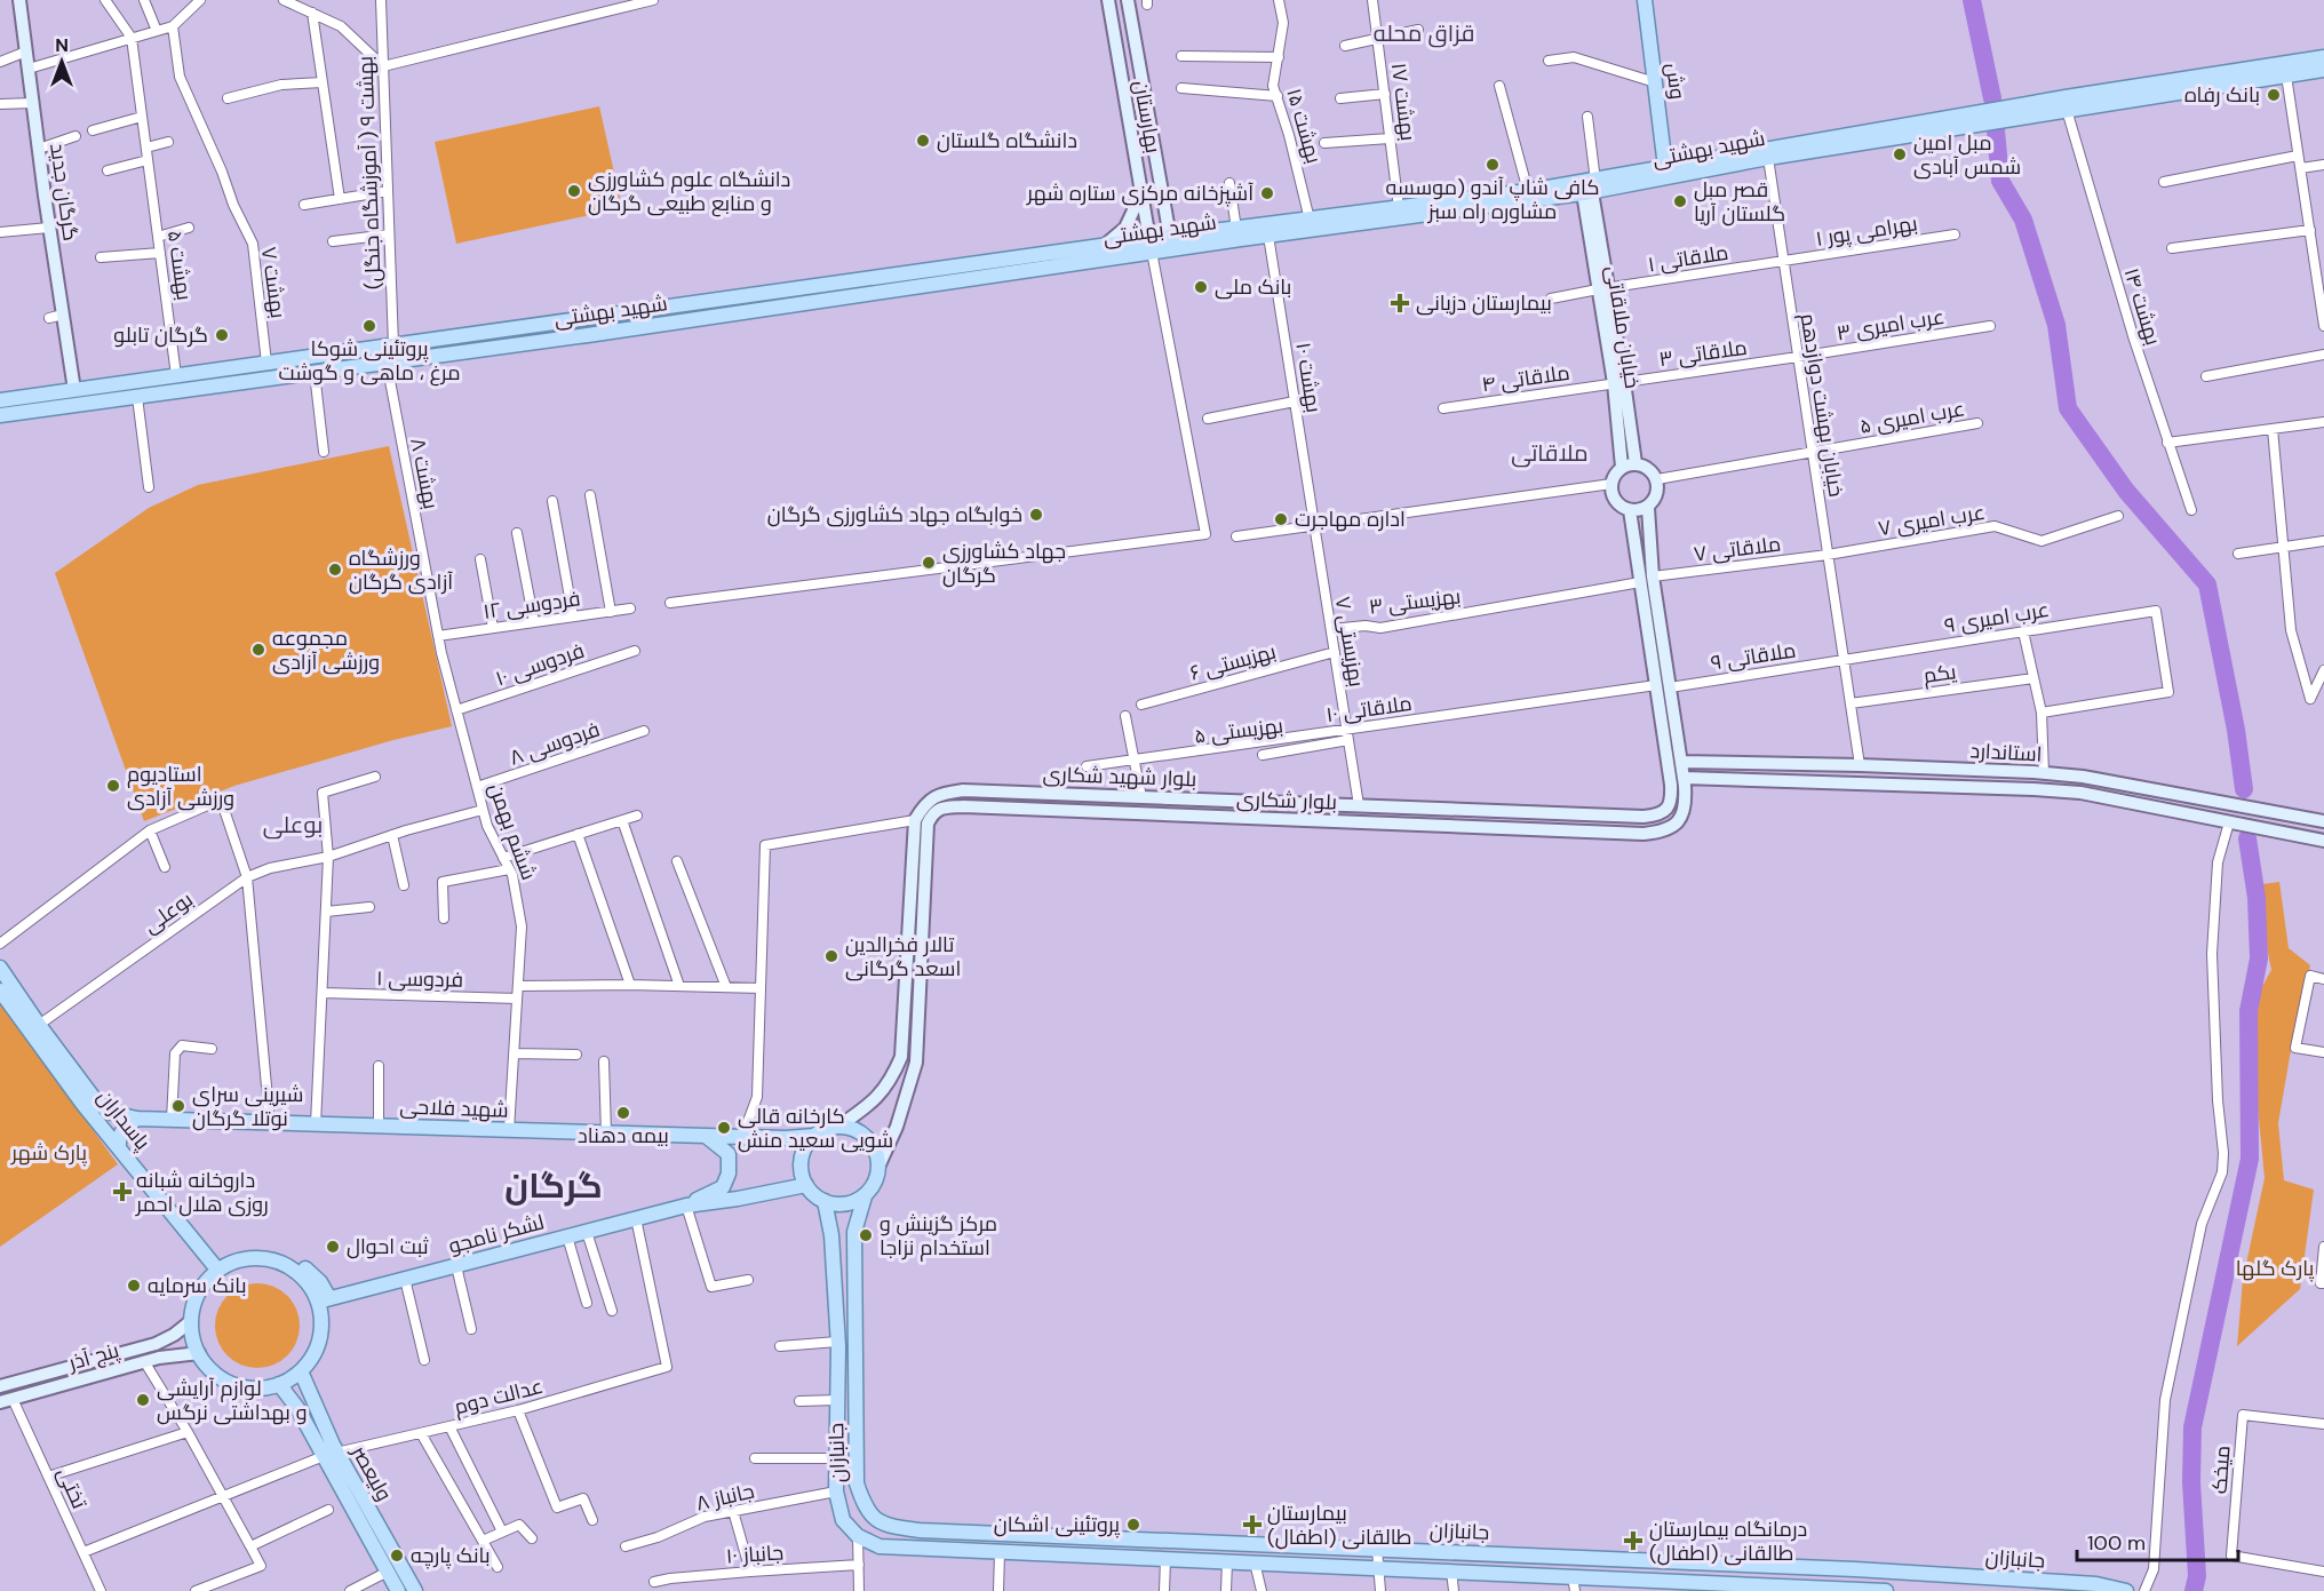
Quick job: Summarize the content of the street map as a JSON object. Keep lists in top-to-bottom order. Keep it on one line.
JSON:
{"streets":{"main road":["وش","بهارستان","شهید بهشتی","گرگان جدید","خیابان ملاقاتی","استاندارد","بلوار شهید شکاری","بلوار شکاری","شهید فلاحی","پاسداران","لشکر نامجو","پنج آذر","جانبازان","ولیعصر"],"street":["بهشت ۱۷","بهشت ۱۵","بهشت ۹ ( آموزشگاه جنگل)","۱ بهرامی پور","ملاقاتی ۱","بهشت ۵","بهشت ۷","بهشت ۱۴","۳ عرب امیری","ملاقاتی ۳","بهشت ۱۰","ملاقاتی ۴","خیابان بهشت دوازدهم","۵ عرب امیری","۸ بهشت","۷ عرب امیری","۷ ملاقاتی","۳ بهزیستی","۱۲ فردوسی","۹ عرب امیری","۷ بهزیستی","ملاقاتی ۹","بهزیستی ۶","۱۰ فردوسی","یکم","۱۰ ملاقاتی","۵ بهزیستی","۸ فردوسی","ششم بهمن","بوعلی","۱ فردوسی","عدالت دوم","میخک","تختی","جانباز ۸","۱۰ جانباز"]},"crossings":[["وش","شهید بهشتی"],["بهشت ۱۷","شهید بهشتی"],["بهارستان","شهید بهشتی"],["بهشت ۱۵","شهید بهشتی"],["شهید بهشتی","بهشت ۹ ( آموزشگاه جنگل)"],["شهید بهشتی","گرگان جدید"],["شهید بهشتی","بهشت ۵"],["شهید بهشتی","بهشت ۷"],["شهید بهشتی","بهشت ۱۴"],["شهید بهشتی","خیابان ملاقاتی"],["شهید بهشتی","بهشت ۱۰"],["شهید بهشتی","خیابان بهشت دوازدهم"],["شهید بهشتی","۸ بهشت"],["۱ بهرامی پور","ملاقاتی ۱"],["۱ بهرامی پور","خیابان بهشت دوازدهم"],["ملاقاتی ۱","خیابان ملاقاتی"],["ملاقاتی ۱","خیابان بهشت دوازدهم"],["۳ عرب امیری","ملاقاتی ۳"],["۳ عرب امیری","خیابان بهشت دوازدهم"],["خیابان ملاقاتی","ملاقاتی ۳"],["خیابان ملاقاتی","ملاقاتی ۴"],["خیابان ملاقاتی","۵ عرب امیری"],["خیابان ملاقاتی","بلوار شکاری"],["ملاقاتی ۳","ملاقاتی ۴"],["ملاقاتی ۳","خیابان بهشت دوازدهم"],["بهشت ۱۰","۷ بهزیستی"],["خیابان بهشت دوازدهم","۵ عرب امیری"],["خیابان بهشت دوازدهم","۷ عرب امیری"],["خیابان بهشت دوازدهم","۷ ملاقاتی"],["خیابان بهشت دوازدهم","۹ عرب امیری"],["خیابان بهشت دوازدهم","ملاقاتی ۹"],["خیابان بهشت دوازدهم","یکم"],["خیابان بهشت دوازدهم","استاندارد"],["۵ عرب امیری","بلوار شکاری"],["۸ بهشت","ششم بهمن"],["۷ عرب امیری","۷ ملاقاتی"],["۷ ملاقاتی","۳ بهزیستی"],["۷ ملاقاتی","بلوار شکاری"],["۳ بهزیستی","۷ بهزیستی"],["۱۲ فردوسی","ششم بهمن"],["۹ عرب امیری","ملاقاتی ۹"],["۷ بهزیستی","بهزیستی ۶"],["۷ بهزیستی","۵ بهزیستی"],["۷ بهزیستی","بلوار شهید شکاری"],["ملاقاتی ۹","بلوار شکاری"],["۱۰ فردوسی","ششم بهمن"],["۱۰ ملاقاتی","۵ بهزیستی"],["۱۰ ملاقاتی","بلوار شکاری"],["۸ فردوسی","ششم بهمن"],["استاندارد","بلوار شکاری"],["بلوار شهید شکاری","بلوار شکاری"],["بلوار شکاری","شهید فلاحی"],["بلوار شکاری","لشکر نامجو"],["بلوار شکاری","جانبازان"],["ششم بهمن","بوعلی"],["ششم بهمن","۱ فردوسی"],["ششم بهمن","شهید فلاحی"],["بوعلی","پاسداران"],["شهید فلاحی","پاسداران"],["شهید فلاحی","لشکر نامجو"],["شهید فلاحی","جانبازان"],["پاسداران","لشکر نامجو"],["پاسداران","پنج آذر"],["پاسداران","ولیعصر"],["لشکر نامجو","پنج آذر"],["لشکر نامجو","عدالت دوم"],["لشکر نامجو","جانبازان"],["لشکر نامجو","ولیعصر"],["پنج آذر","ولیعصر"],["پنج آذر","تختی"],["عدالت دوم","ولیعصر"],["عدالت دوم","تختی"],["جانبازان","جانباز ۸"]],"districts":["قزاق محله","ملاقاتی","بوعلی","گرگان"],"parks":["پارک شهر","پارک گلها"],"places":{"other":["بانک رفاه","دانشگاه گلستان","مبل امین شمس آبادی","کافی شاپ آندو (موسسه مشاوره راه سبز","دانشگاه علوم کشاورزی و منابع طبیعی گرگان","آشپزخانه مرکزی ستاره شهر","قصر مبل گلستان آریا","بانک ملی","پروتئینی شوکا مرغ‌ ، ماهی و گوشت","گرگان تابلو","خوابگاه جهاد کشاورزی گرگان","اداره مهاجرت","جهاد کشاورزی گرگان","ورزشگاه آزادی گرگان","مجموعه ورزشی آزادی","استادیوم ورزشی آزادی","تالار فخرالدین اسعد گرگانی","شیرینی سرای نوتلا گرگان","بیمه دهناد","کارخانه قالی شویی سعید منش","مرکز گزینش و استخدام نزاجا","ثبت احوال","بانک سرمایه","لوازم آرایشی و بهداشتی نرگس","پروتئینی اشکان","بانک پارچه"],"health":["بیمارستان دزیانی","داروخانه شبانه روزی هلال احمر","بیمارستان طالقانی (اطفال)","درمانگاه بیمارستان طالقانی (اطفال)"]},"scale_bar":"100 m","north":"top"}
